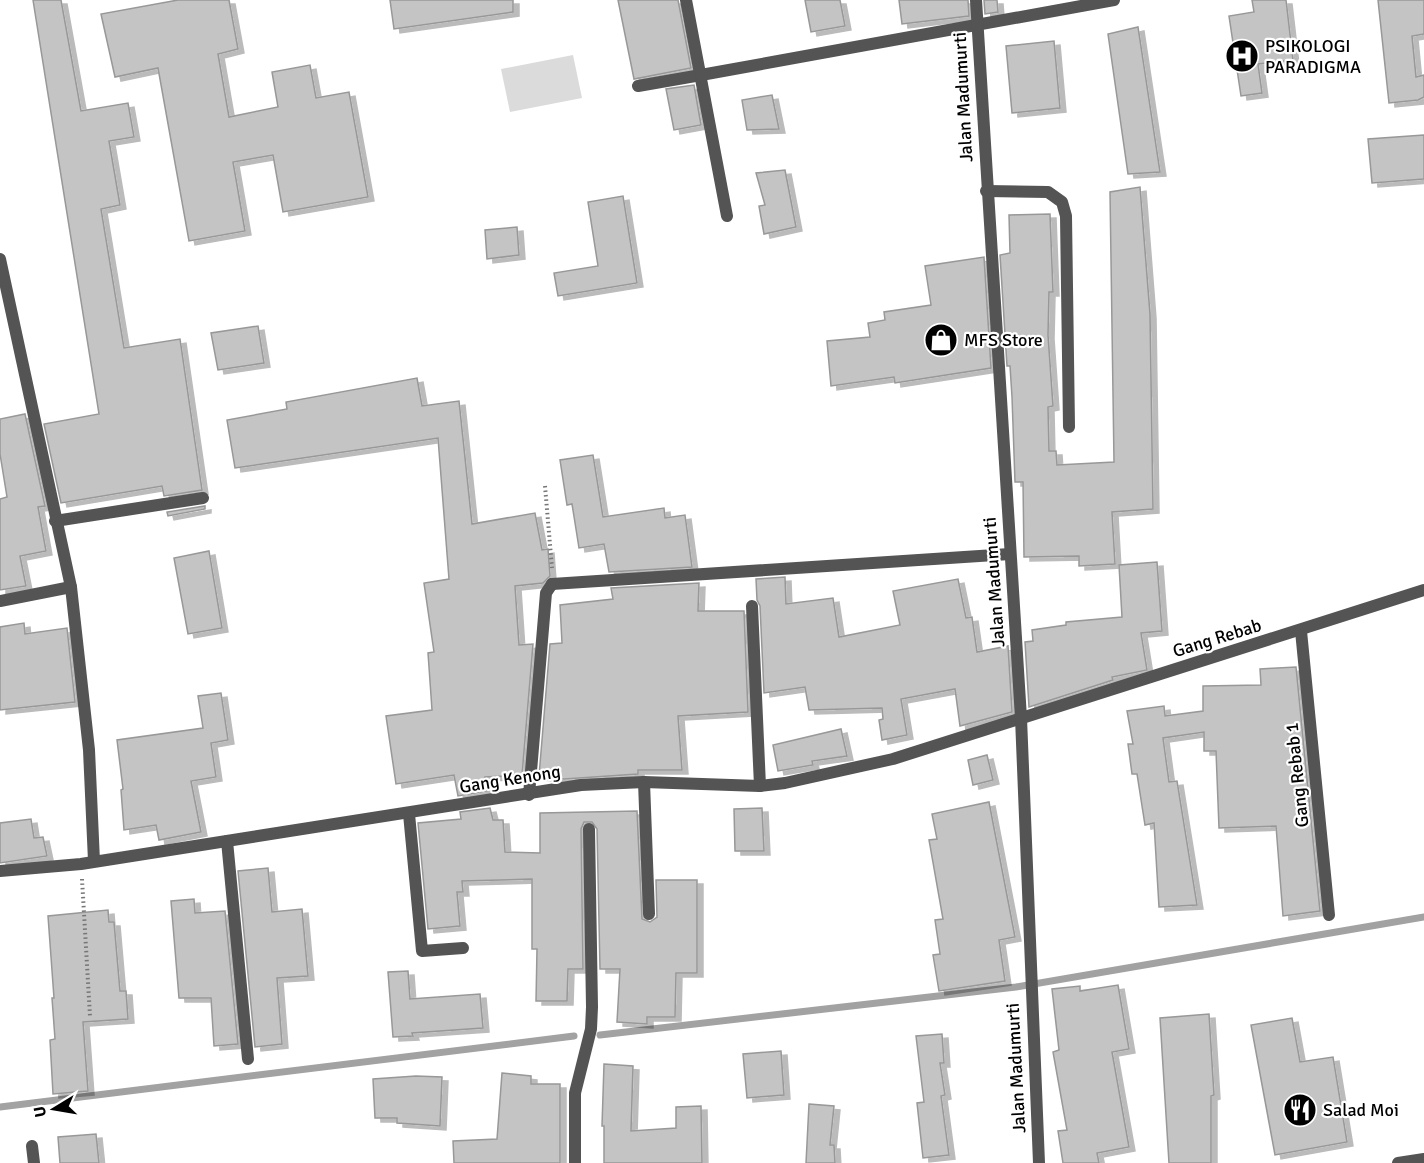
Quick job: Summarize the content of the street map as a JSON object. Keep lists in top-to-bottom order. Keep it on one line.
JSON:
{"streets":{"street":["Jalan Madumurti","Gang Rebab","Gang Rebab 1","Gang Kenong"]},"crossings":[["Jalan Madumurti","Gang Rebab"],["Jalan Madumurti","Gang Kenong"],["Gang Rebab","Gang Rebab 1"],["Gang Rebab","Gang Kenong"]],"places":{"hospital":["PSIKOLOGI PARADIGMA"],"shop":["MFS Store"],"restaurant":["Salad Moi"]},"north":"left"}
